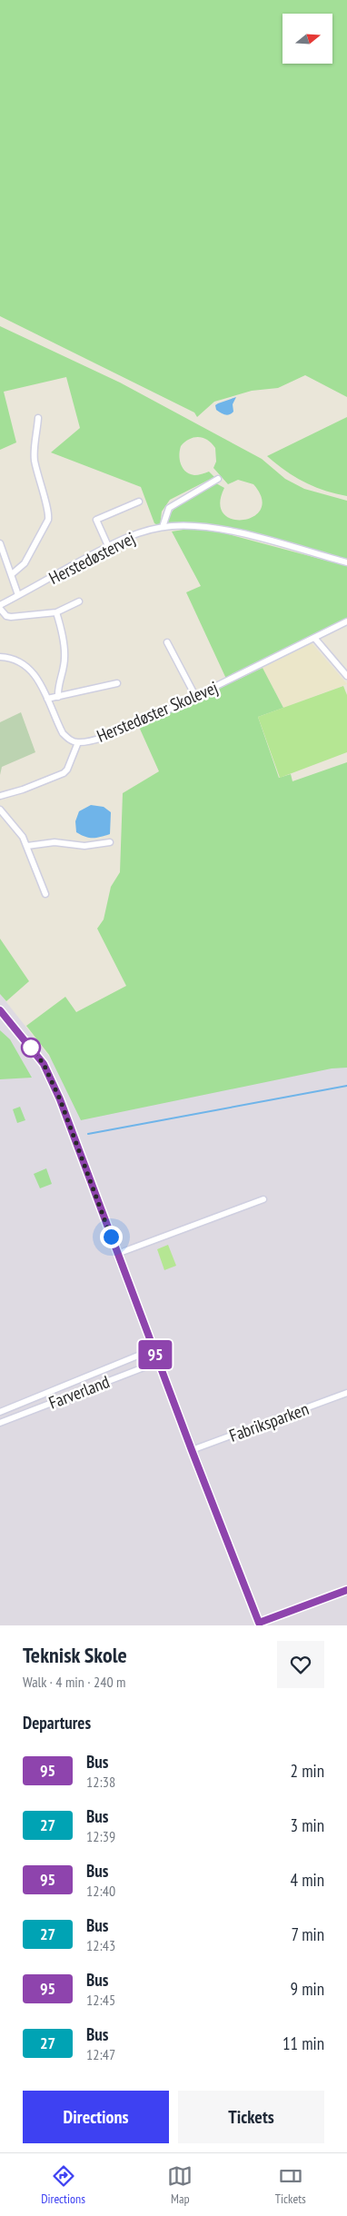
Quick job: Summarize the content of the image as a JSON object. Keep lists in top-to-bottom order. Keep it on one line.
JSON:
{"streets":{"street":["Herstedøstervej","Herstedøster Skolevej","Farverland","Fabriksparken"]},"lines":["bus line 95"],"north":"right","page":{"on_map":"95","heading":[["Teknisk Skole","Walk · 4 min · 240 m"],"Departures"],"list":[{"mark":"95","name":"Bus","note":"12:38","value":"2 min"},{"mark":"27","name":"Bus","note":"12:39","value":"3 min"},{"mark":"95","name":"Bus","note":"12:40","value":"4 min"},{"mark":"27","name":"Bus","note":"12:43","value":"7 min"},{"mark":"95","name":"Bus","note":"12:45","value":"9 min"},{"mark":"27","name":"Bus","note":"12:47","value":"11 min"}],"buttons":["Directions","Tickets"],"tabs":["Directions","Map","Tickets"]}}
